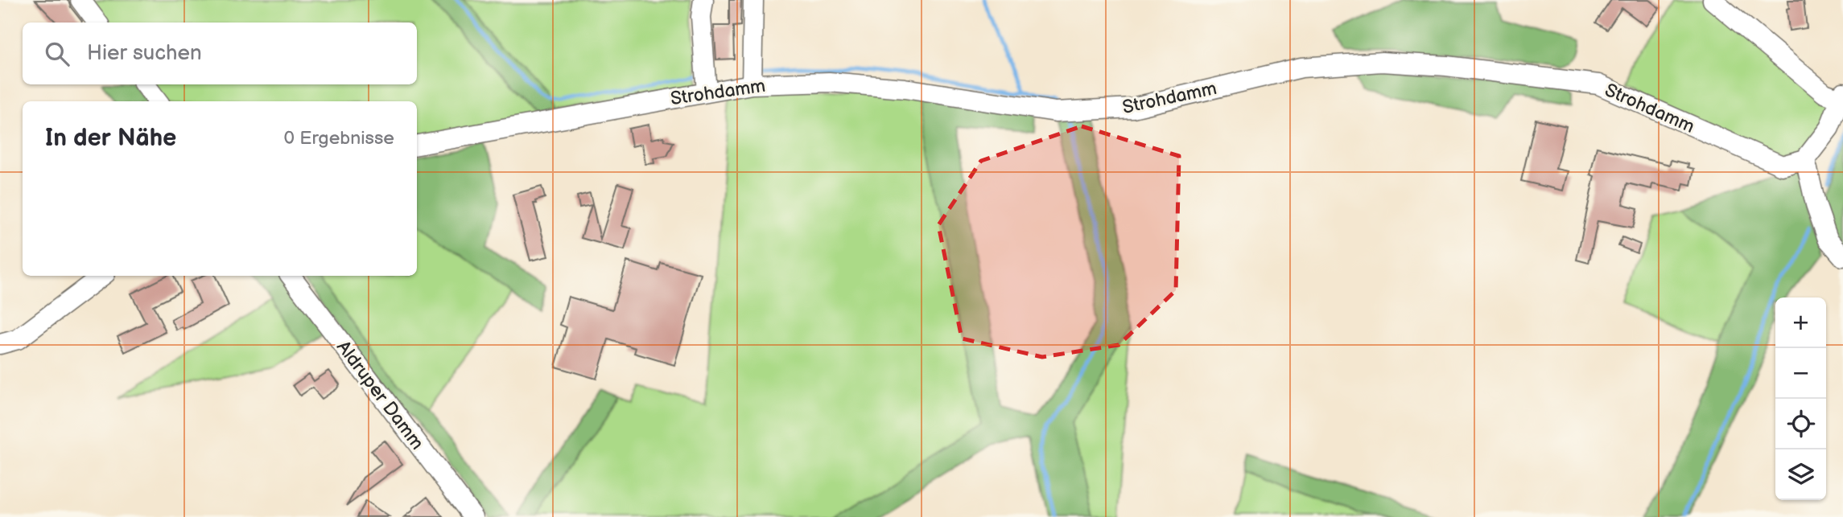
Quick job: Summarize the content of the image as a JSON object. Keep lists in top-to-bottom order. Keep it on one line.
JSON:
{"streets":{"street":["Strohdamm","Aldruper Damm"]},"page":{"search":"Hier suchen","heading":["In der Nähe","0 Ergebnisse"],"map_buttons":["+","−"]}}
